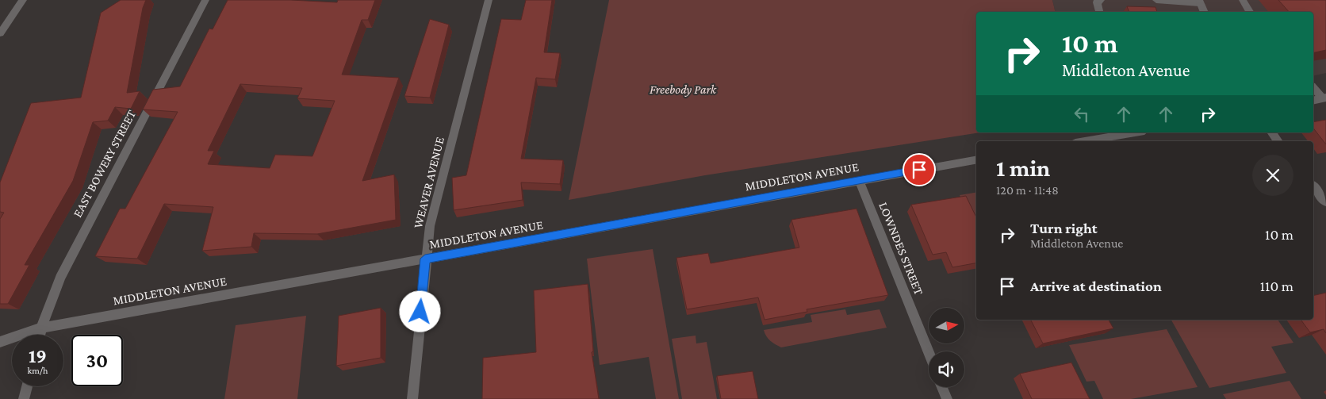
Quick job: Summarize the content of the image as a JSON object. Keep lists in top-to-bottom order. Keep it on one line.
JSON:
{"streets":{"street":["EAST BOWERY STREET","MIDDLETON AVENUE","WEAVER AVENUE","LOWNDES STREET"]},"crossings":[["EAST BOWERY STREET","MIDDLETON AVENUE"],["MIDDLETON AVENUE","WEAVER AVENUE"],["MIDDLETON AVENUE","LOWNDES STREET"]],"parks":["Freebody Park"],"north":"right","page":{"turn":["10 m","Middleton Avenue"],"heading":["1 min","120 m · 11:48"],"list":[{"name":"Turn right","note":"Middleton Avenue","value":"10 m"},{"name":"Arrive at destination","value":"110 m"}],"speed":"19 km/h","limit":"30"}}
